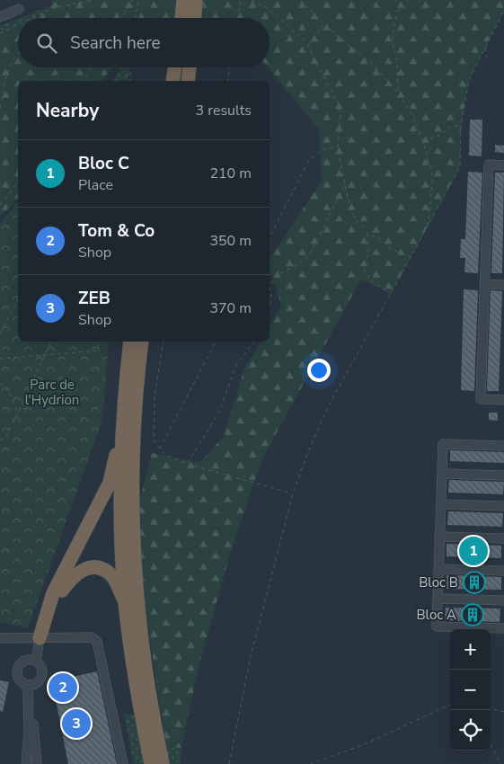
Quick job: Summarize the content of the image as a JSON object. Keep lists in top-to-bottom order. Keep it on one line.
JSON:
{"parks":["Parc de l'Hydrion"],"places":{"building":["Bloc B","Bloc A"]},"page":{"search":"Search here","heading":["Nearby","3 results"],"list":[{"mark":"1","name":"Bloc C","note":"Place","value":"210 m"},{"mark":"2","name":"Tom & Co","note":"Shop","value":"350 m"},{"mark":"3","name":"ZEB","note":"Shop","value":"370 m"}],"pins":["1","2","3"],"map_buttons":["+","−"]}}
